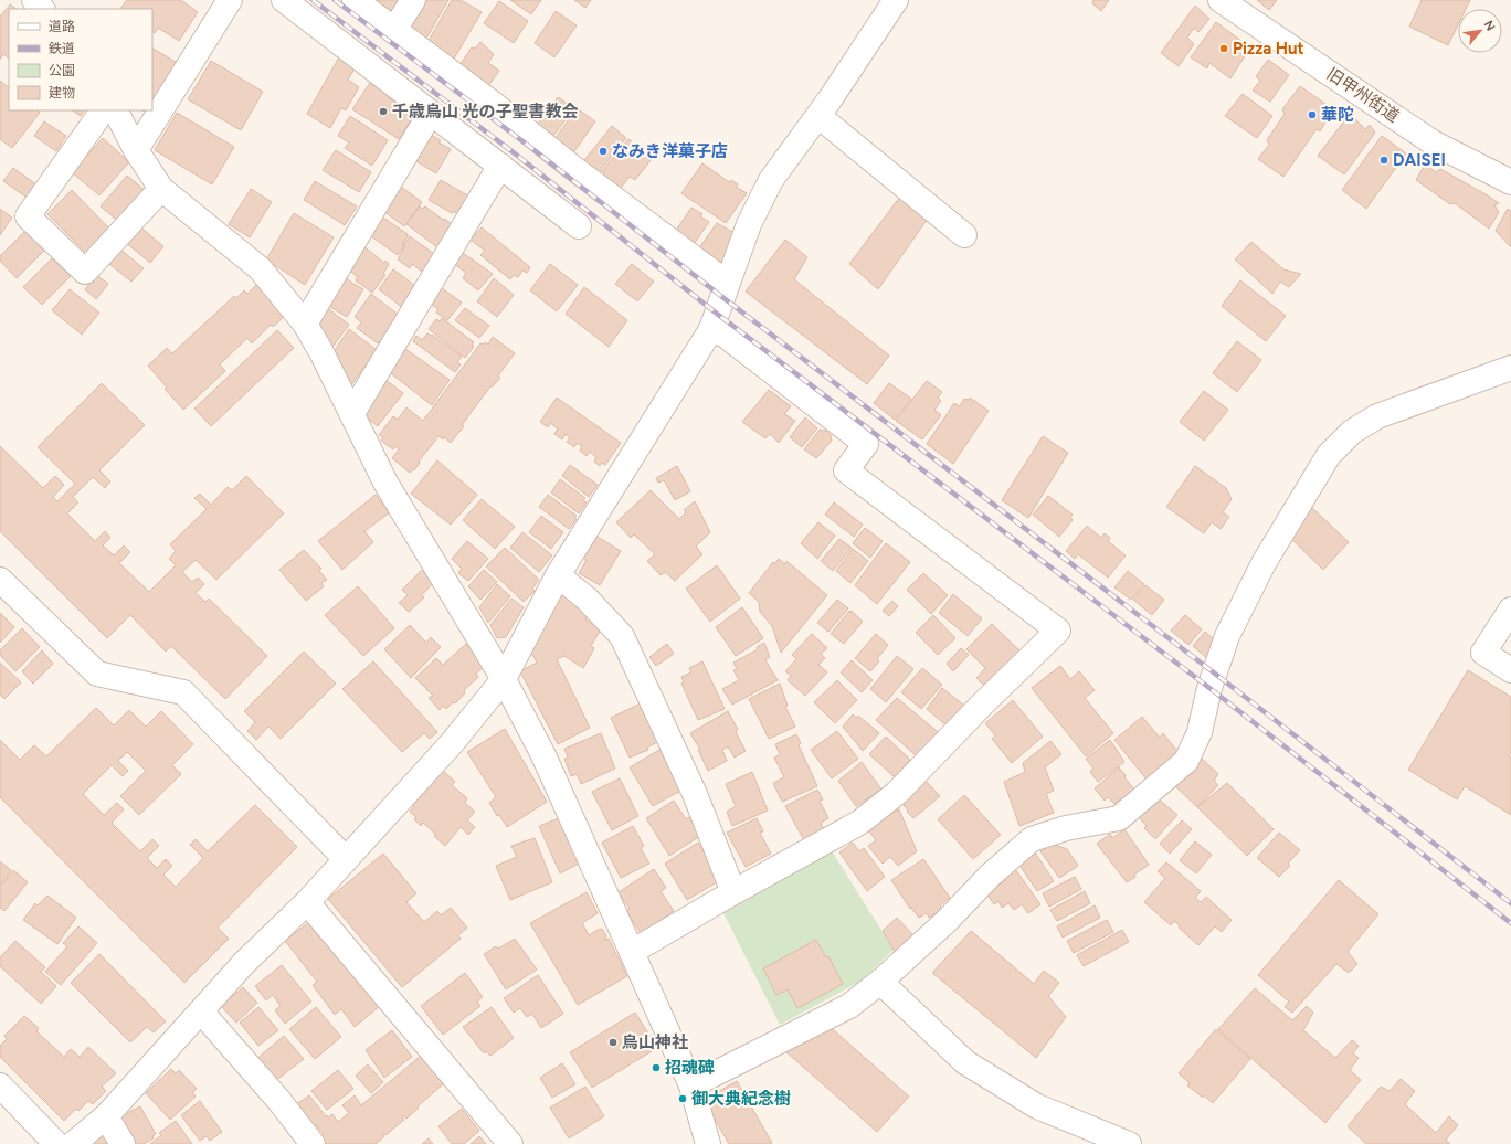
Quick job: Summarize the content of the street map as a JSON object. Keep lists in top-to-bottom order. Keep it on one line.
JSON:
{"streets":{"street":["旧甲州街道"]},"places":["Pizza Hut","千歳烏山 光の子聖書教会","華陀","なみき洋菓子店","DAISEI","烏山神社","招魂碑","御大典紀念樹"],"legend":["道路","鉄道","公園","建物"],"north":"top right"}
